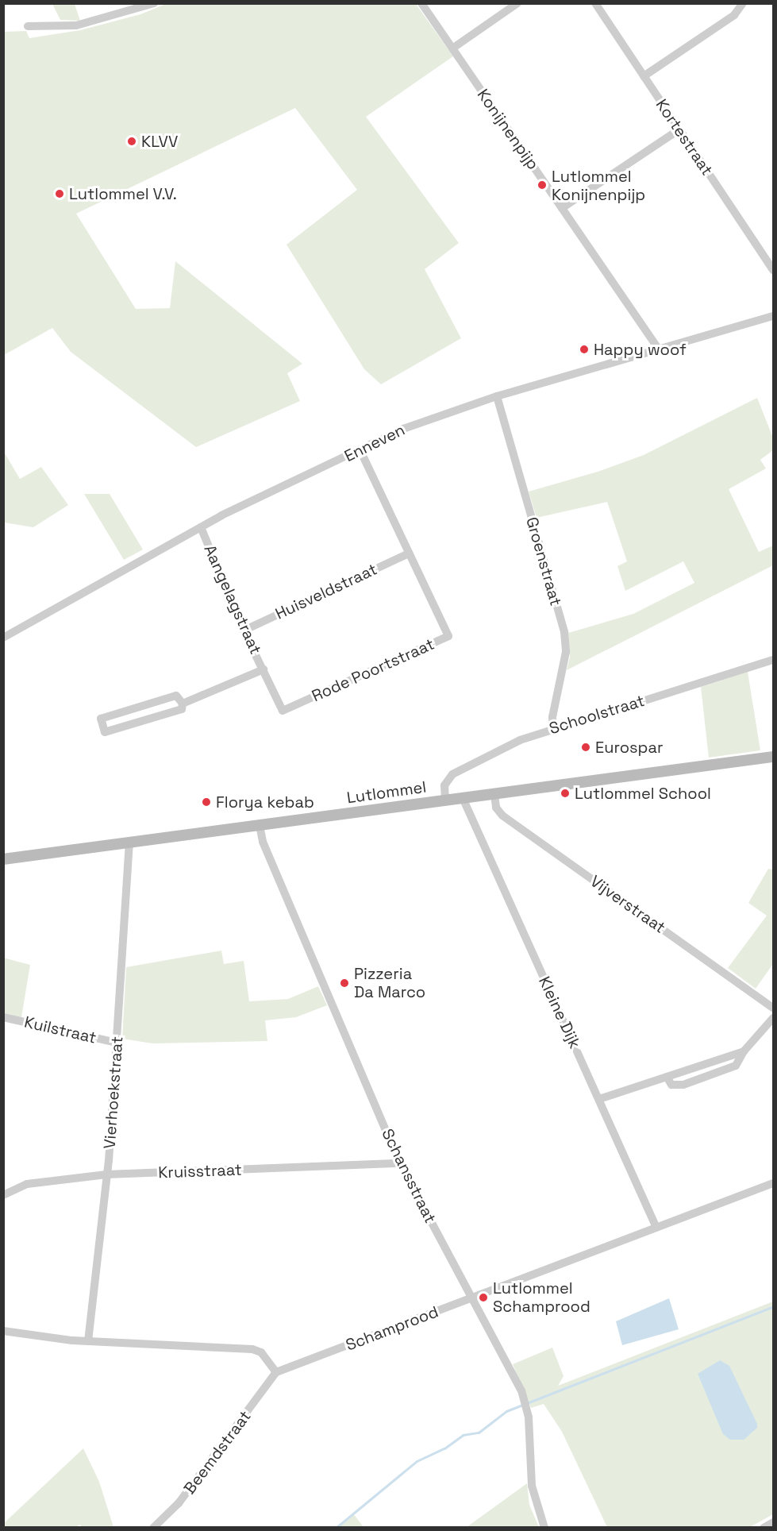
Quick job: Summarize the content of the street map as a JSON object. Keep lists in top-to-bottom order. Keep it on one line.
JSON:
{"streets":{"main road":["Lutlommel"],"street":["Konijnenpijp","Kortestraat","Enneven","Groenstraat","Huisveldstraat","Aangelagstraat","Rode Poortstraat","Schoolstraat","Vijverstraat","Kleine Dijk","Kuilstraat","Vierhoekstraat","Kruisstraat","Schansstraat","Schamprood","Beemdstraat"]},"crossings":[["Konijnenpijp","Enneven"],["Enneven","Groenstraat"],["Enneven","Aangelagstraat"],["Enneven","Rode Poortstraat"],["Groenstraat","Schoolstraat"],["Huisveldstraat","Aangelagstraat"],["Huisveldstraat","Rode Poortstraat"],["Aangelagstraat","Rode Poortstraat"],["Schoolstraat","Lutlommel"],["Lutlommel","Vijverstraat"],["Lutlommel","Kleine Dijk"],["Lutlommel","Vierhoekstraat"],["Lutlommel","Schansstraat"],["Kleine Dijk","Schamprood"],["Kuilstraat","Vierhoekstraat"],["Vierhoekstraat","Kruisstraat"],["Kruisstraat","Schansstraat"],["Schansstraat","Schamprood"],["Schamprood","Beemdstraat"]],"places":["KLVV","Lutlommel Konijnenpijp","Lutlommel V.V.","Happy woof","Eurospar","Lutlommel School","Florya kebab","Pizzeria Da Marco","Lutlommel Schamprood"]}
